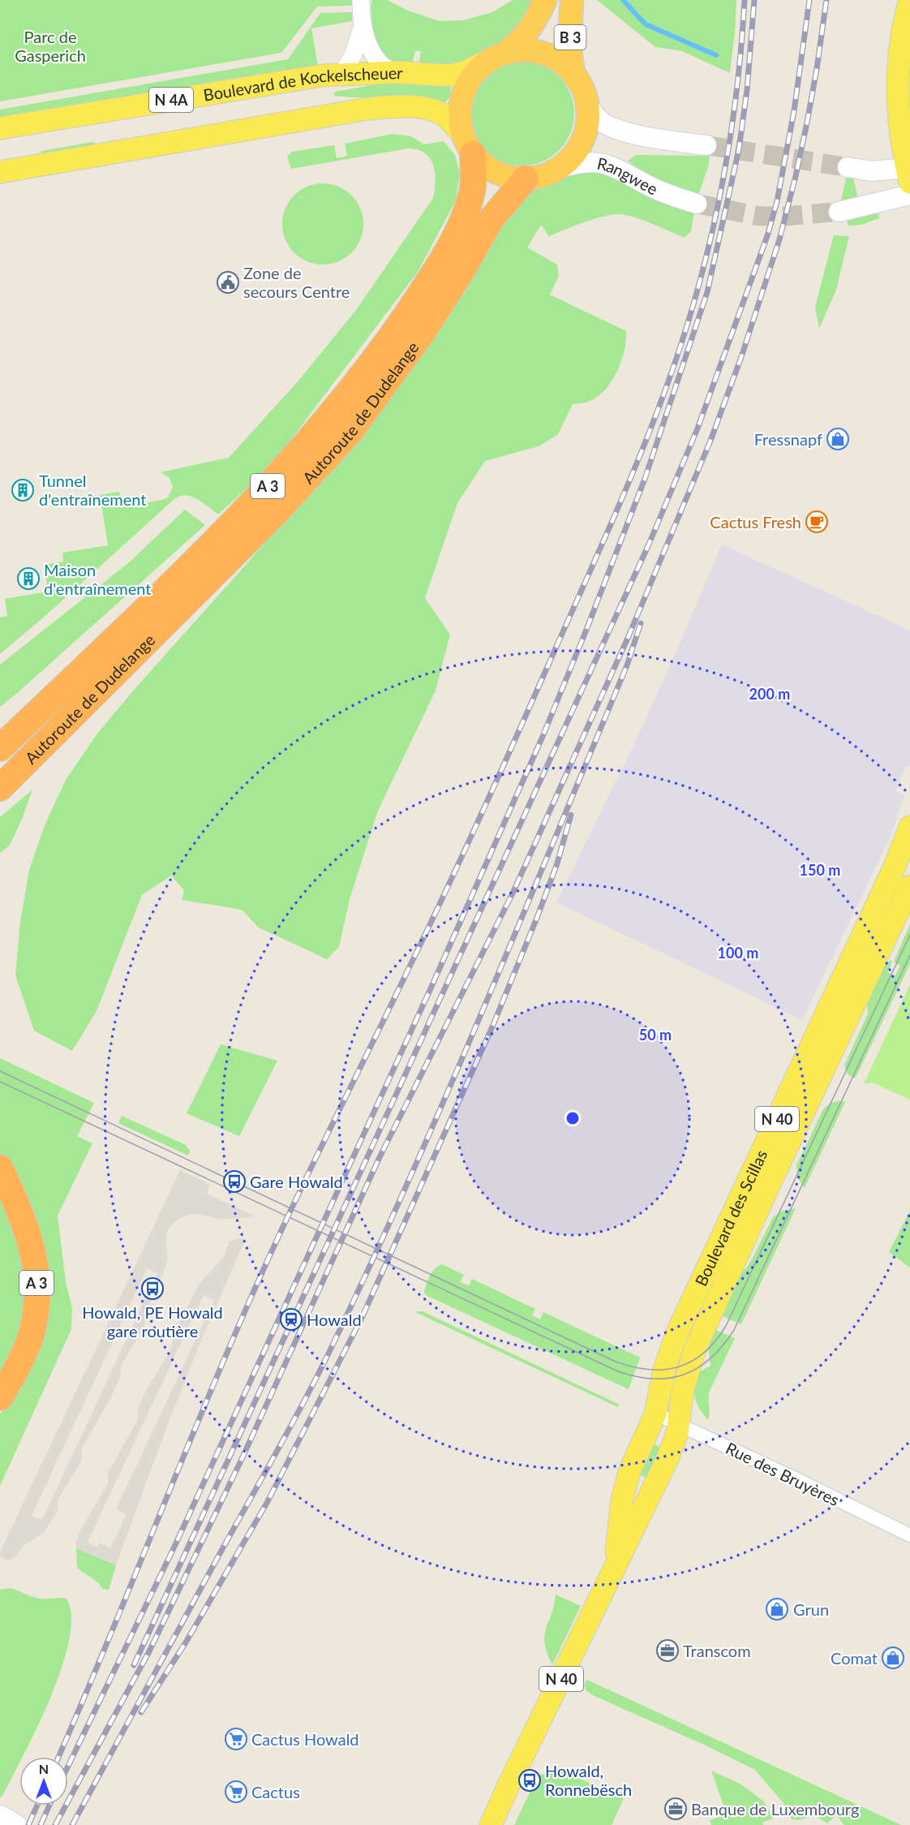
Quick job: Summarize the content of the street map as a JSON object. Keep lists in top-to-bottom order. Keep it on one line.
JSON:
{"streets":{"highway":["B 3","Autoroute de Dudelange","A 3"],"main road":["Boulevard de Kockelscheuer","N 4A","Rangwee","N 40","Boulevard des Scillas"],"street":["Rue des Bruyères"]},"crossings":[["B 3","Boulevard de Kockelscheuer"],["B 3","Rangwee"],["B 3","Autoroute de Dudelange"],["Boulevard de Kockelscheuer","Rangwee"],["Boulevard de Kockelscheuer","Autoroute de Dudelange"],["Rangwee","Autoroute de Dudelange"],["Boulevard des Scillas","Rue des Bruyères"]],"parks":["Parc de Gasperich"],"places":{"public building":["Zone de secours Centre"],"shop":["Fressnapf","Grun","Comat"],"building":["Tunnel d'entraînement","Maison d'entraînement"],"cafe":["Cactus Fresh"],"bus stop":["Gare Howald","Howald, PE Howald gare routière","Howald, Ronnebësch"],"station":["Howald"],"office":["Transcom","Banque de Luxembourg"],"supermarket":["Cactus Howald","Cactus"]},"north":"top","rings":["200 m","150 m","100 m","50 m"]}
